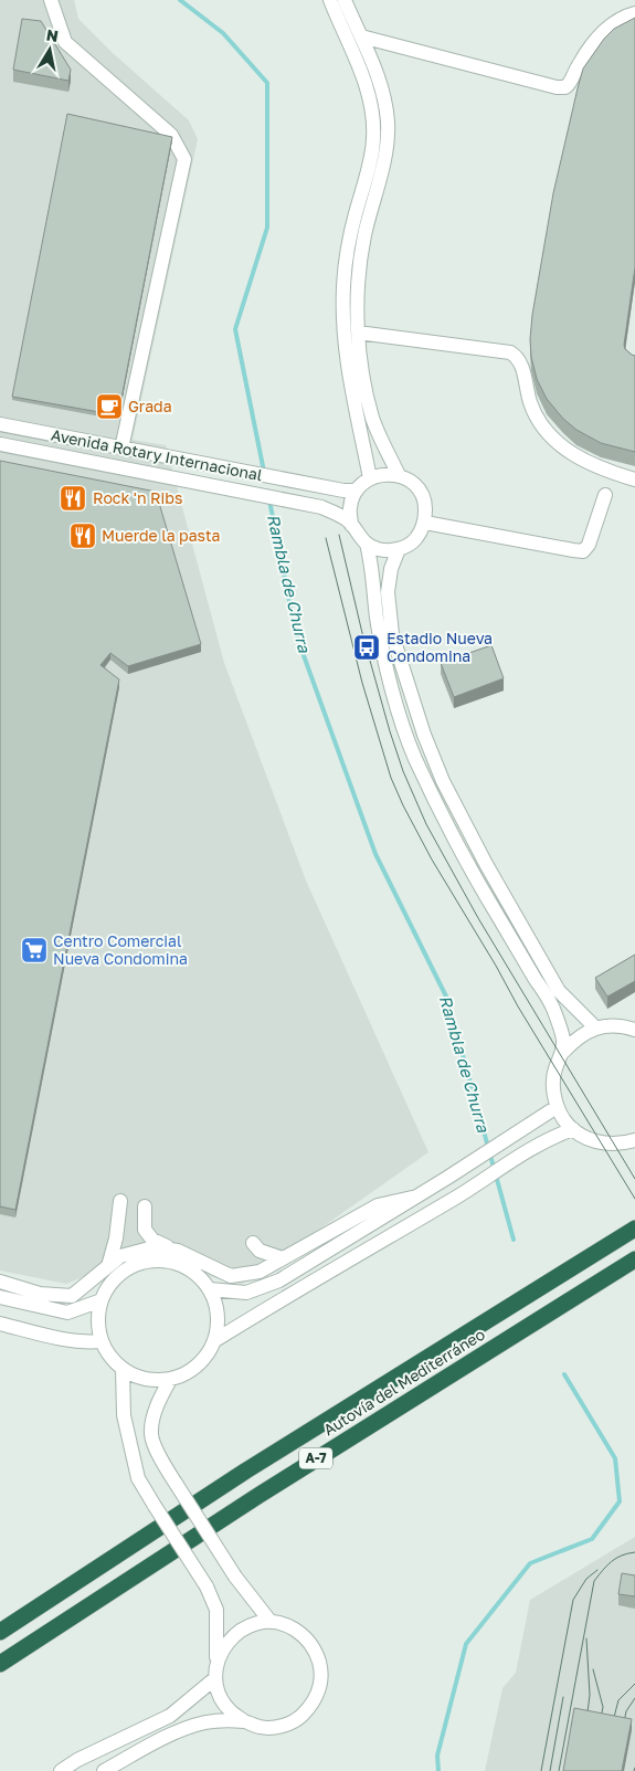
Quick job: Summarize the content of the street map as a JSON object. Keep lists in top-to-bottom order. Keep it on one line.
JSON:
{"streets":{"highway":["Autovía del Mediterráneo","A-7"],"street":["Avenida Rotary Internacional"]},"water":["Rambla de Churra"],"places":{"cafe":["Grada"],"restaurant":["Rock 'n Ribs","Muerde la pasta"],"bus stop":["Estadio Nueva Condomina"],"supermarket":["Centro Comercial Nueva Condomina"]},"north":"top"}
